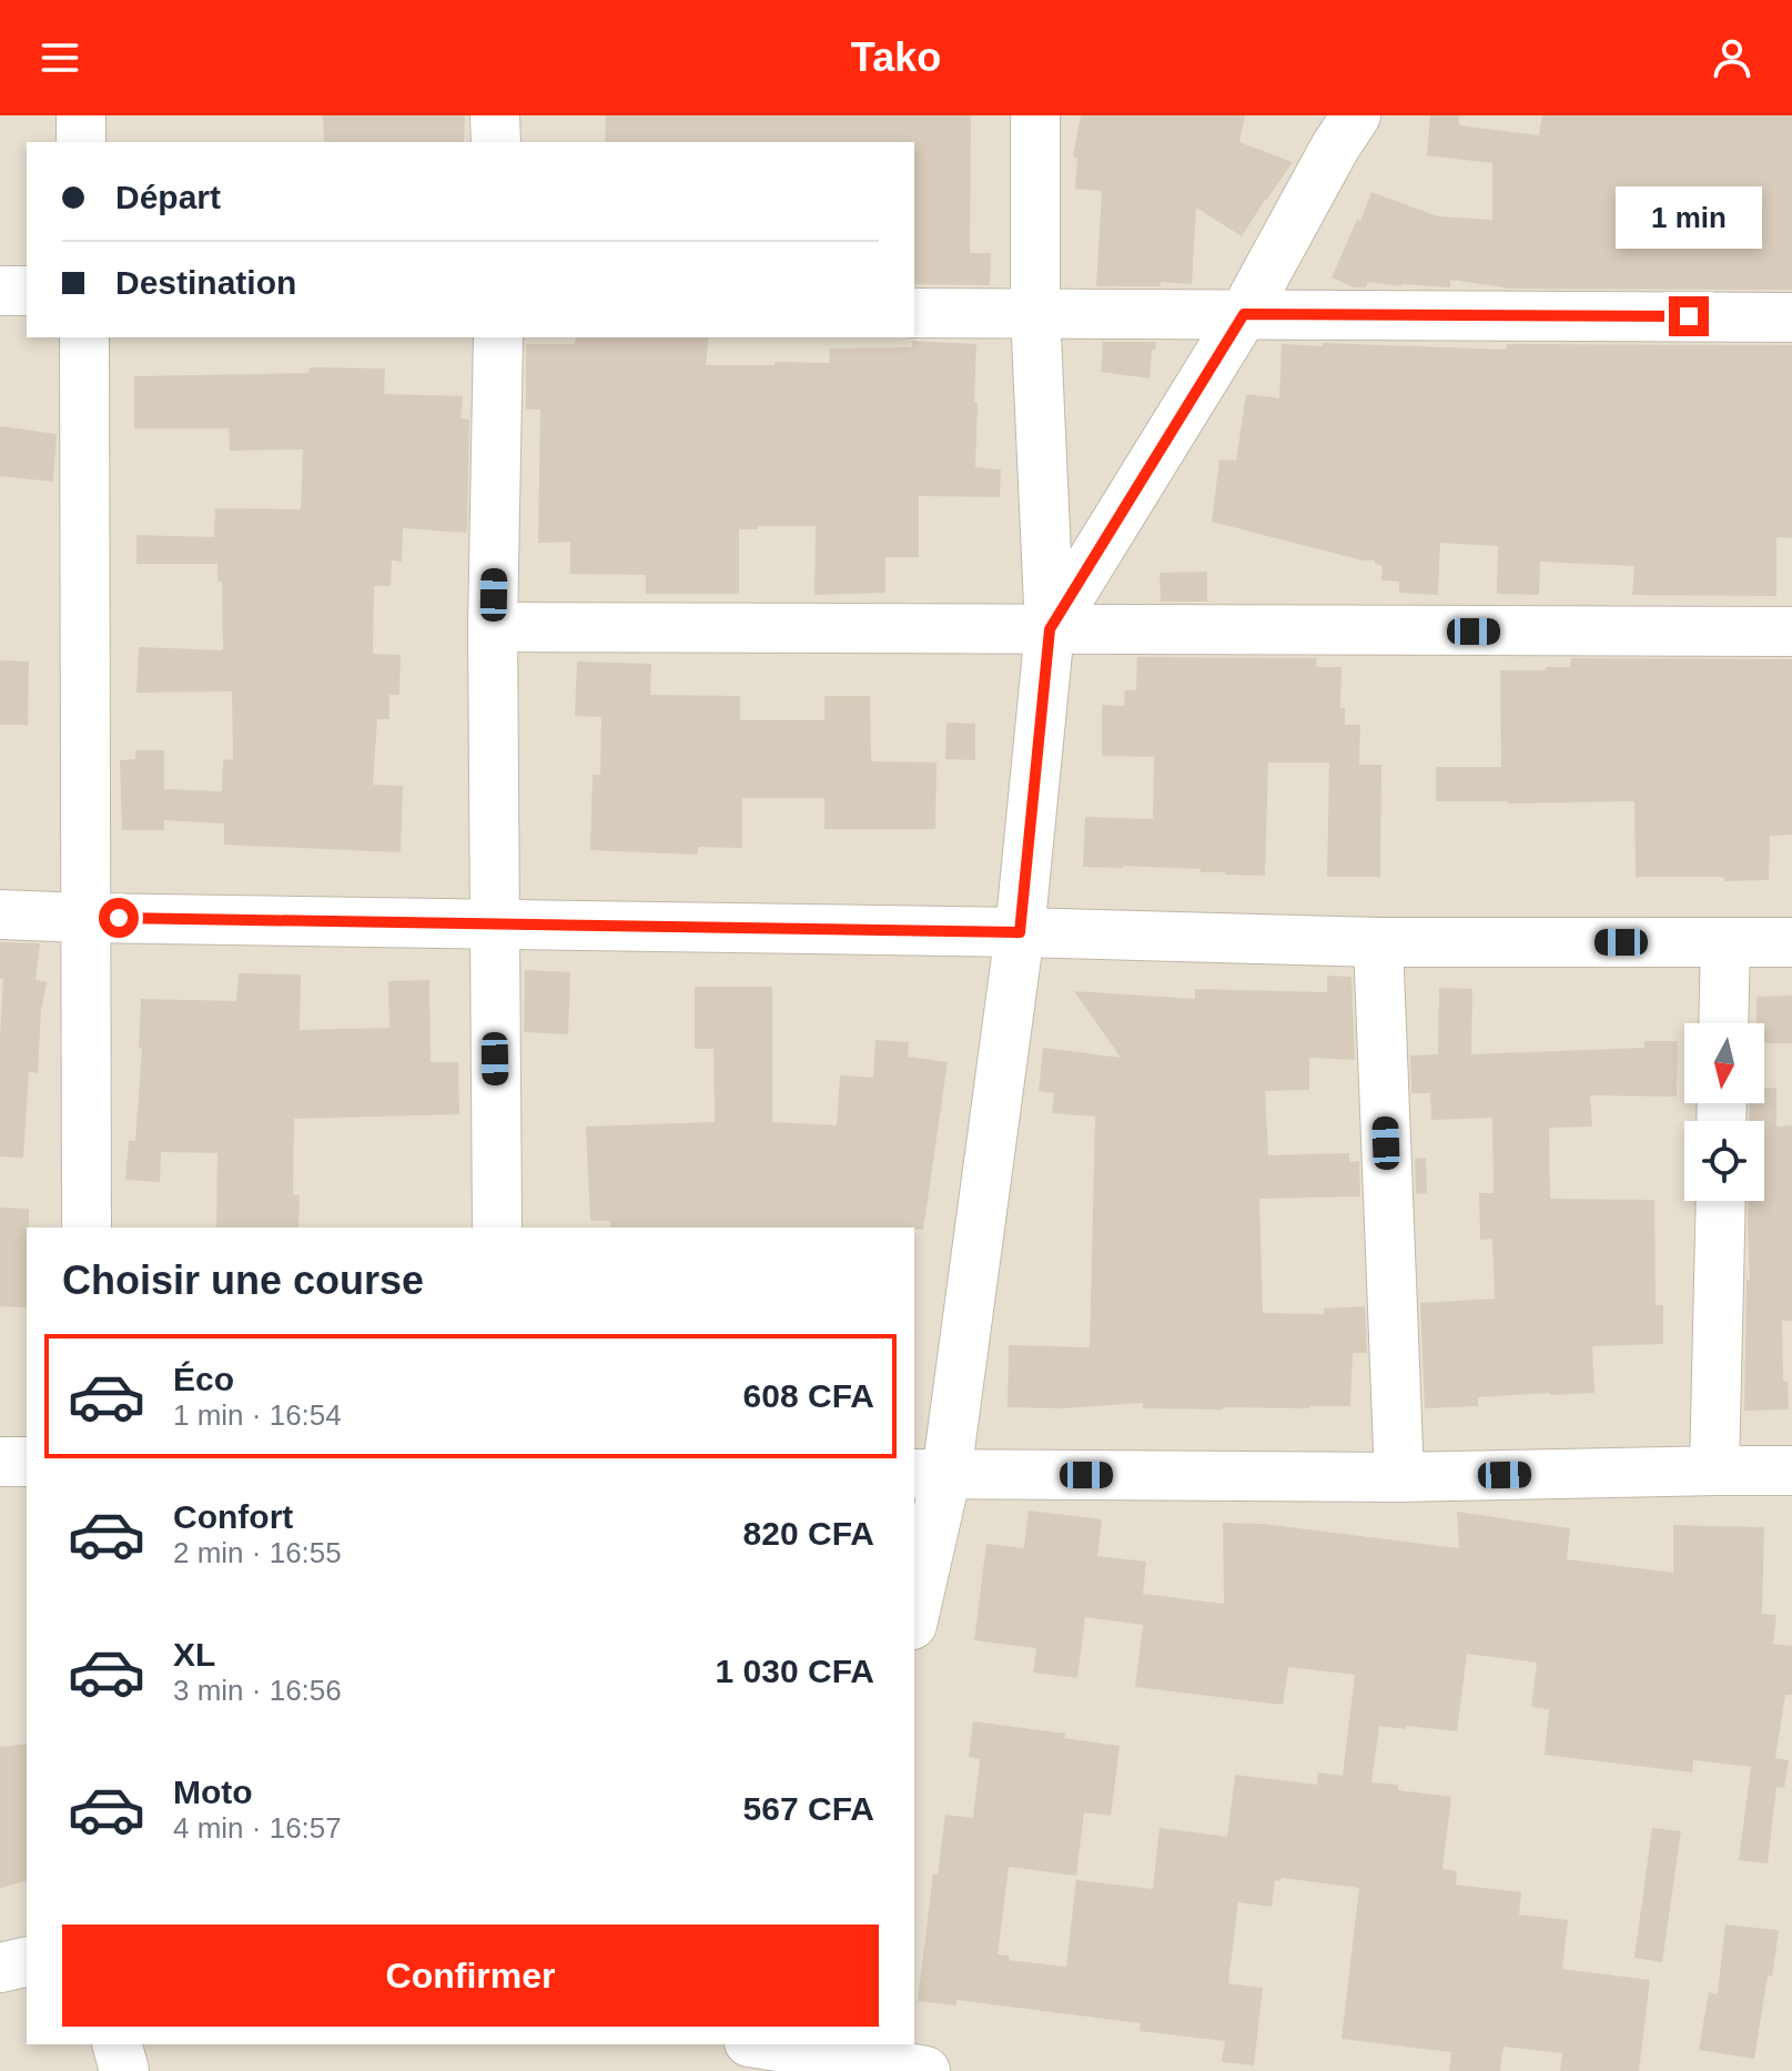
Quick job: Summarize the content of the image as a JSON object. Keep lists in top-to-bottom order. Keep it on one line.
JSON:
{"north":"bottom","page":{"header":"Tako","banner":["Départ","Destination"],"bubble":"1 min","heading":"Choisir une course","list":[{"name":"Éco","note":"1 min · 16:54","value":"608 CFA"},{"name":"Confort","note":"2 min · 16:55","value":"820 CFA"},{"name":"XL","note":"3 min · 16:56","value":"1 030 CFA"},{"name":"Moto","note":"4 min · 16:57","value":"567 CFA"}],"buttons":"Confirmer"}}
